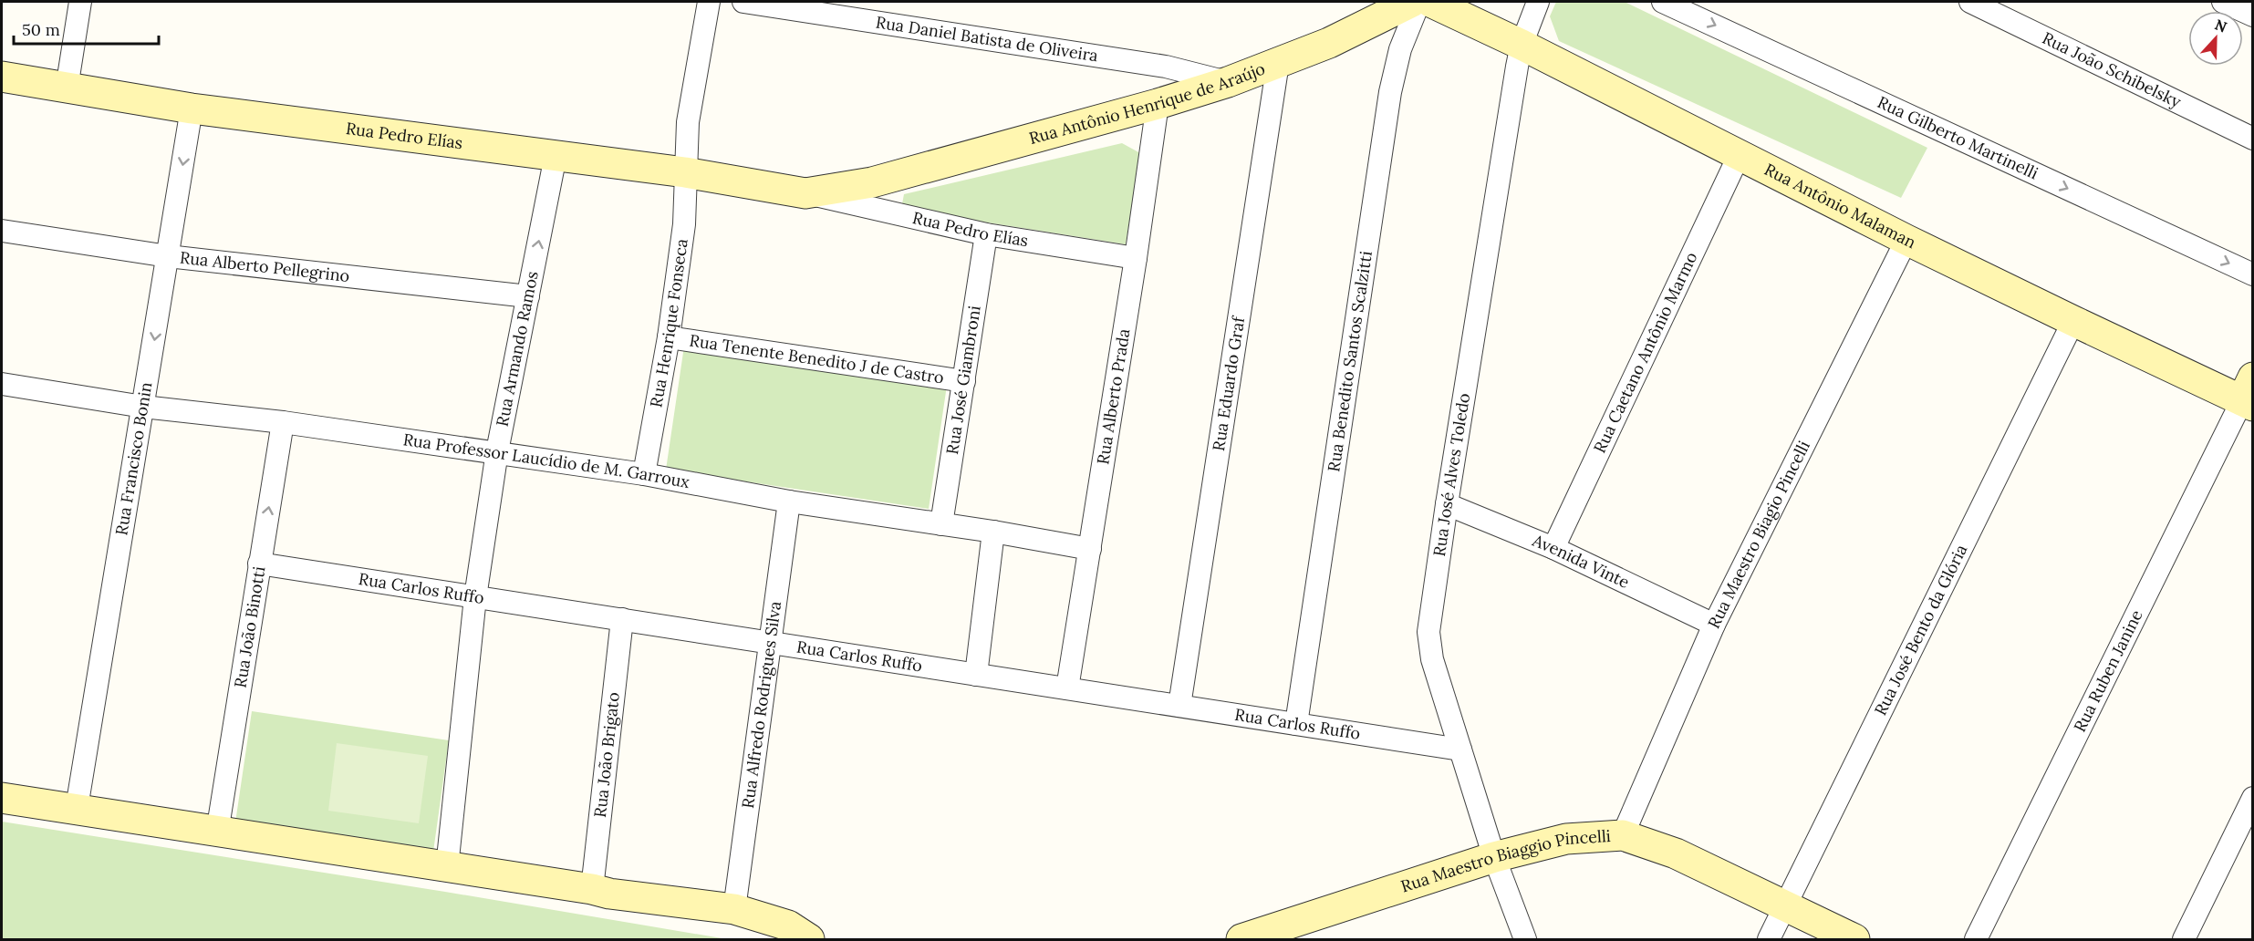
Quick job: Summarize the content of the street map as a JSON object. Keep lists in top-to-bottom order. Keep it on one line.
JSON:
{"streets":{"street":["Rua Daniel Batista de Oliveira","Rua João Schibelsky","Rua Antônio Henrique de Araújo","Rua Pedro Elías","Rua Gilberto Martinelli","Rua Antônio Malaman","Rua Alberto Pellegrino","Rua Henrique Fonseca","Rua Armando Ramos","Rua Caetano Antônio Marmo","Rua Tenente Benedito J de Castro","Rua Benedito Santos Scalzitti","Rua José Giambroni","Rua Eduardo Graf","Rua Alberto Prada","Rua Francisco Bonin","Rua Professor Laucídio de M. Garroux","Rua José Alves Toledo","Rua Maestro Biagio Pincelli","Avenida Vinte","Rua Carlos Ruffo","Rua João Binotti","Rua José Bento da Glória","Rua Ruben Janine","Rua Alfredo Rodrigues Silva","Rua João Brigato","Rua Maestro Biaggio Pincelli"]},"crossings":[["Rua Daniel Batista de Oliveira","Rua Antônio Henrique de Araújo"],["Rua Antônio Henrique de Araújo","Rua Pedro Elías"],["Rua Antônio Henrique de Araújo","Rua Eduardo Graf"],["Rua Antônio Henrique de Araújo","Rua Alberto Prada"],["Rua Pedro Elías","Rua Henrique Fonseca"],["Rua Pedro Elías","Rua Armando Ramos"],["Rua Pedro Elías","Rua José Giambroni"],["Rua Pedro Elías","Rua Alberto Prada"],["Rua Pedro Elías","Rua Francisco Bonin"],["Rua Antônio Malaman","Rua Caetano Antônio Marmo"],["Rua Antônio Malaman","Rua José Alves Toledo"],["Rua Antônio Malaman","Rua Maestro Biagio Pincelli"],["Rua Antônio Malaman","Rua José Bento da Glória"],["Rua Antônio Malaman","Rua Ruben Janine"],["Rua Alberto Pellegrino","Rua Armando Ramos"],["Rua Alberto Pellegrino","Rua Francisco Bonin"],["Rua Henrique Fonseca","Rua Tenente Benedito J de Castro"],["Rua Henrique Fonseca","Rua Professor Laucídio de M. Garroux"],["Rua Armando Ramos","Rua Professor Laucídio de M. Garroux"],["Rua Armando Ramos","Rua Carlos Ruffo"],["Rua Caetano Antônio Marmo","Avenida Vinte"],["Rua Tenente Benedito J de Castro","Rua José Giambroni"],["Rua Benedito Santos Scalzitti","Rua Carlos Ruffo"],["Rua José Giambroni","Rua Professor Laucídio de M. Garroux"],["Rua Eduardo Graf","Rua Carlos Ruffo"],["Rua Alberto Prada","Rua Professor Laucídio de M. Garroux"],["Rua Alberto Prada","Rua Carlos Ruffo"],["Rua Francisco Bonin","Rua Professor Laucídio de M. Garroux"],["Rua Professor Laucídio de M. Garroux","Rua João Binotti"],["Rua Professor Laucídio de M. Garroux","Rua Alfredo Rodrigues Silva"],["Rua José Alves Toledo","Avenida Vinte"],["Rua José Alves Toledo","Rua Carlos Ruffo"],["Rua José Alves Toledo","Rua Maestro Biaggio Pincelli"],["Rua Maestro Biagio Pincelli","Avenida Vinte"],["Rua Maestro Biagio Pincelli","Rua Maestro Biaggio Pincelli"],["Rua Carlos Ruffo","Rua João Binotti"],["Rua Carlos Ruffo","Rua Alfredo Rodrigues Silva"],["Rua Carlos Ruffo","Rua João Brigato"],["Rua José Bento da Glória","Rua Maestro Biaggio Pincelli"]],"one_way":["Rua Gilberto Martinelli","Rua Francisco Bonin"],"scale_bar":"50 m","north":"top"}
